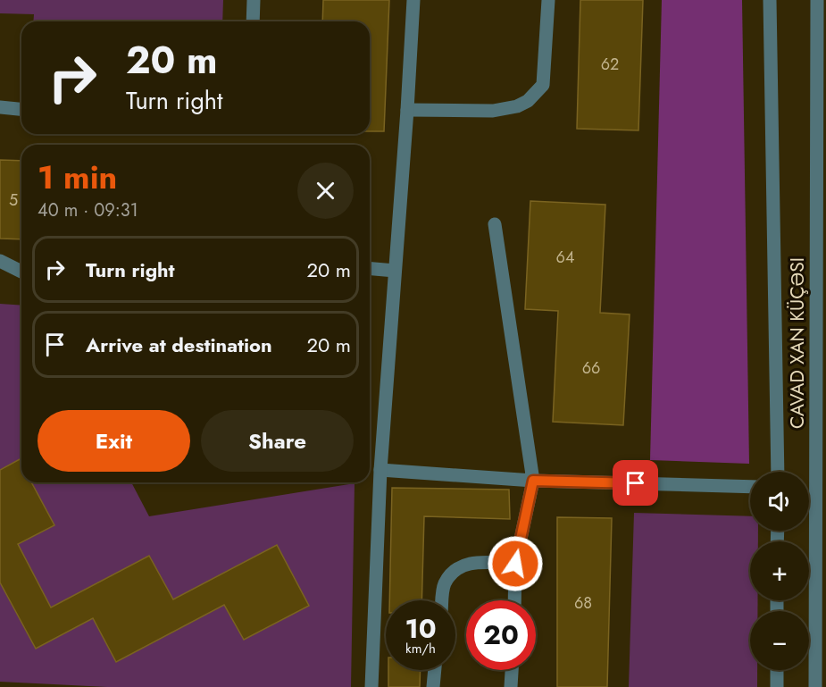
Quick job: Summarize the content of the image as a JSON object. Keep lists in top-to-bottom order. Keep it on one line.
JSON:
{"streets":{"street":["CAVAD XAN KÜÇƏSI"]},"house_numbers":["62","5","64","66","68"],"page":{"turn":["20 m","Turn right"],"heading":["1 min","40 m · 09:31"],"list":[{"name":"Turn right","value":"20 m"},{"name":"Arrive at destination","value":"20 m"}],"buttons":["Exit","Share"],"map_buttons":["+","−"],"speed":"10 km/h","limit":"20"}}
